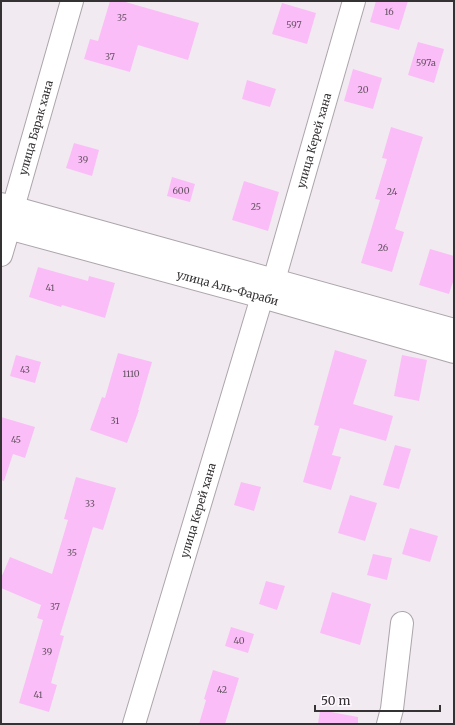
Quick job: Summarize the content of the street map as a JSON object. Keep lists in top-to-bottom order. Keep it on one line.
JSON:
{"streets":{"street":["улица Барак хана","улица Керей хана","улица Аль-Фараби"]},"crossings":[["улица Барак хана","улица Аль-Фараби"],["улица Керей хана","улица Аль-Фараби"]],"house_numbers":["16","35","597","37","597а","20","39","600","24","25","26","41","43","1110","31","45","33","35","37","40","39","42","41"],"scale_bar":"50 m"}
